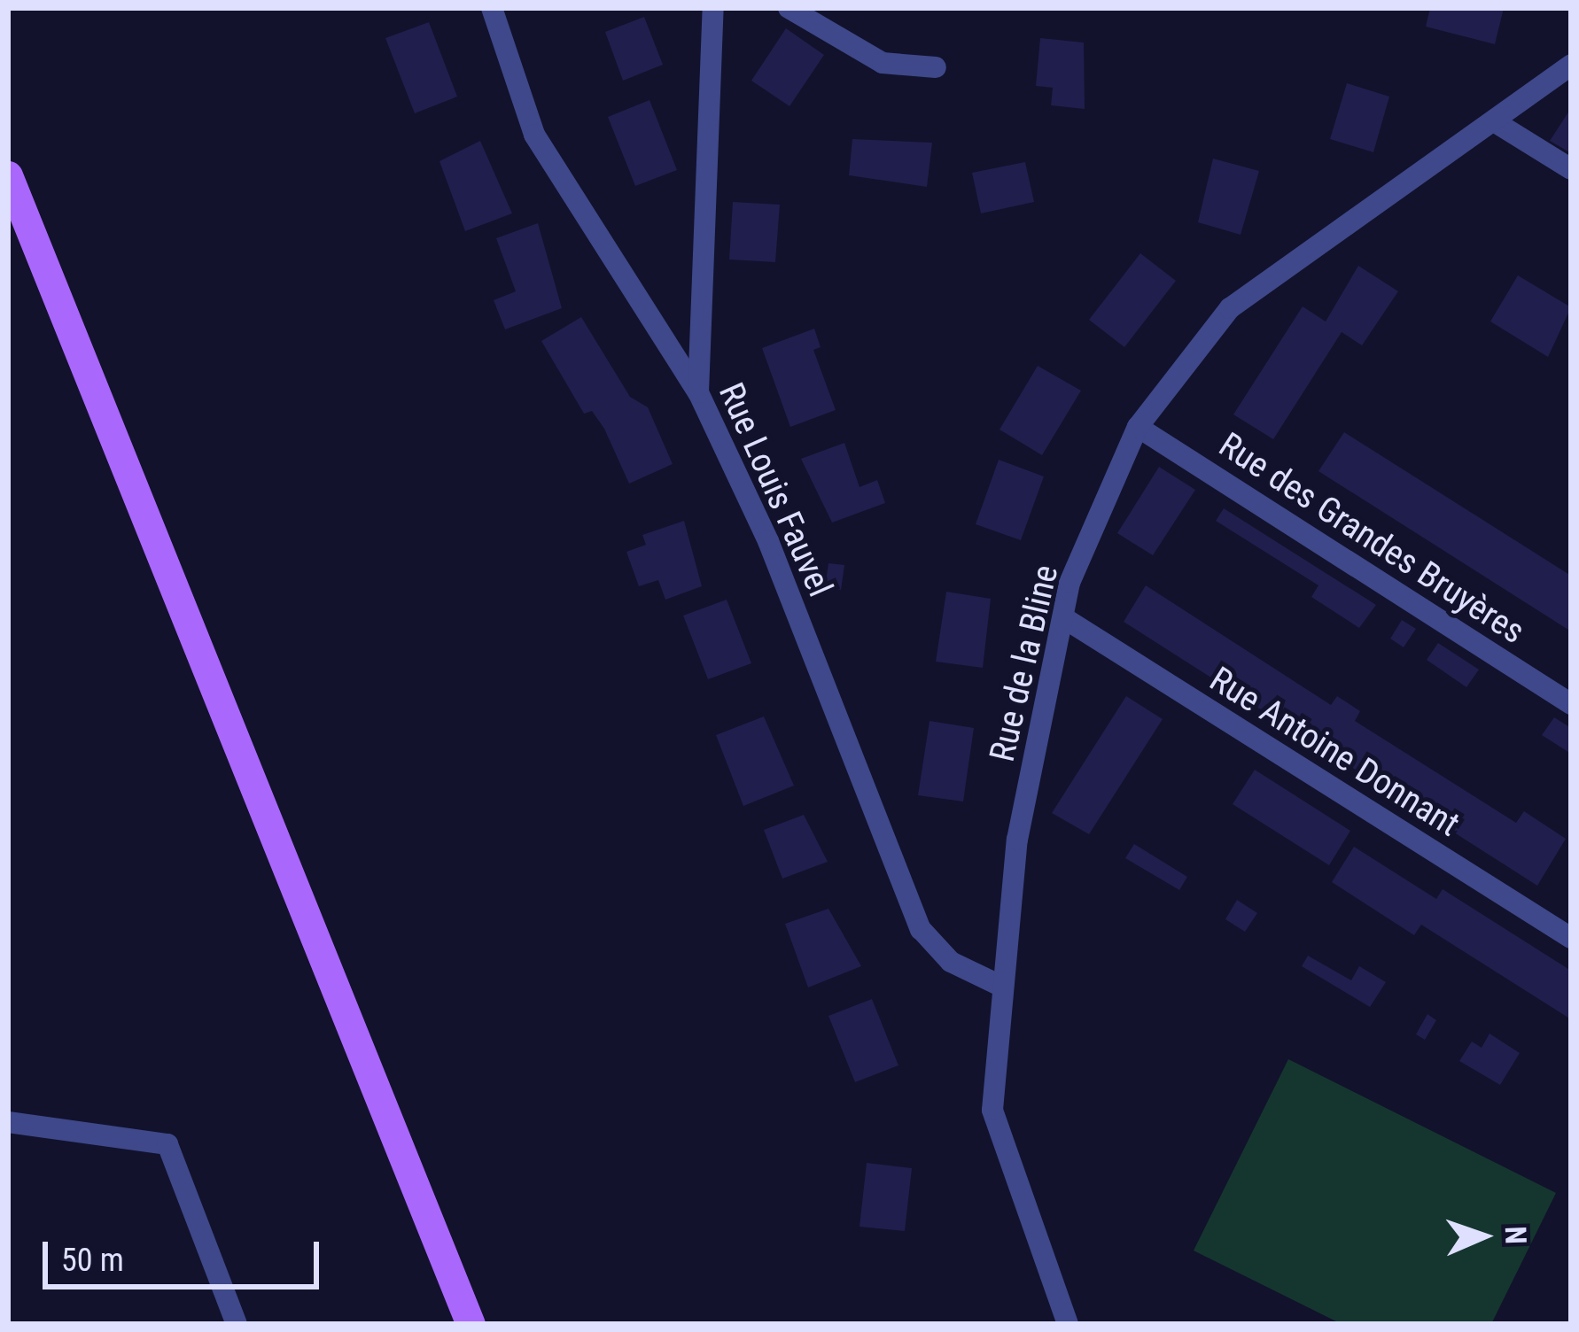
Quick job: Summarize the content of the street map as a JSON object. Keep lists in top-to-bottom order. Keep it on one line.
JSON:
{"streets":{"street":["Rue Louis Fauvel","Rue des Grandes Bruyères","Rue de la Bline","Rue Antoine Donnant"]},"crossings":[["Rue Louis Fauvel","Rue de la Bline"],["Rue des Grandes Bruyères","Rue de la Bline"],["Rue de la Bline","Rue Antoine Donnant"]],"scale_bar":"50 m","north":"right"}
